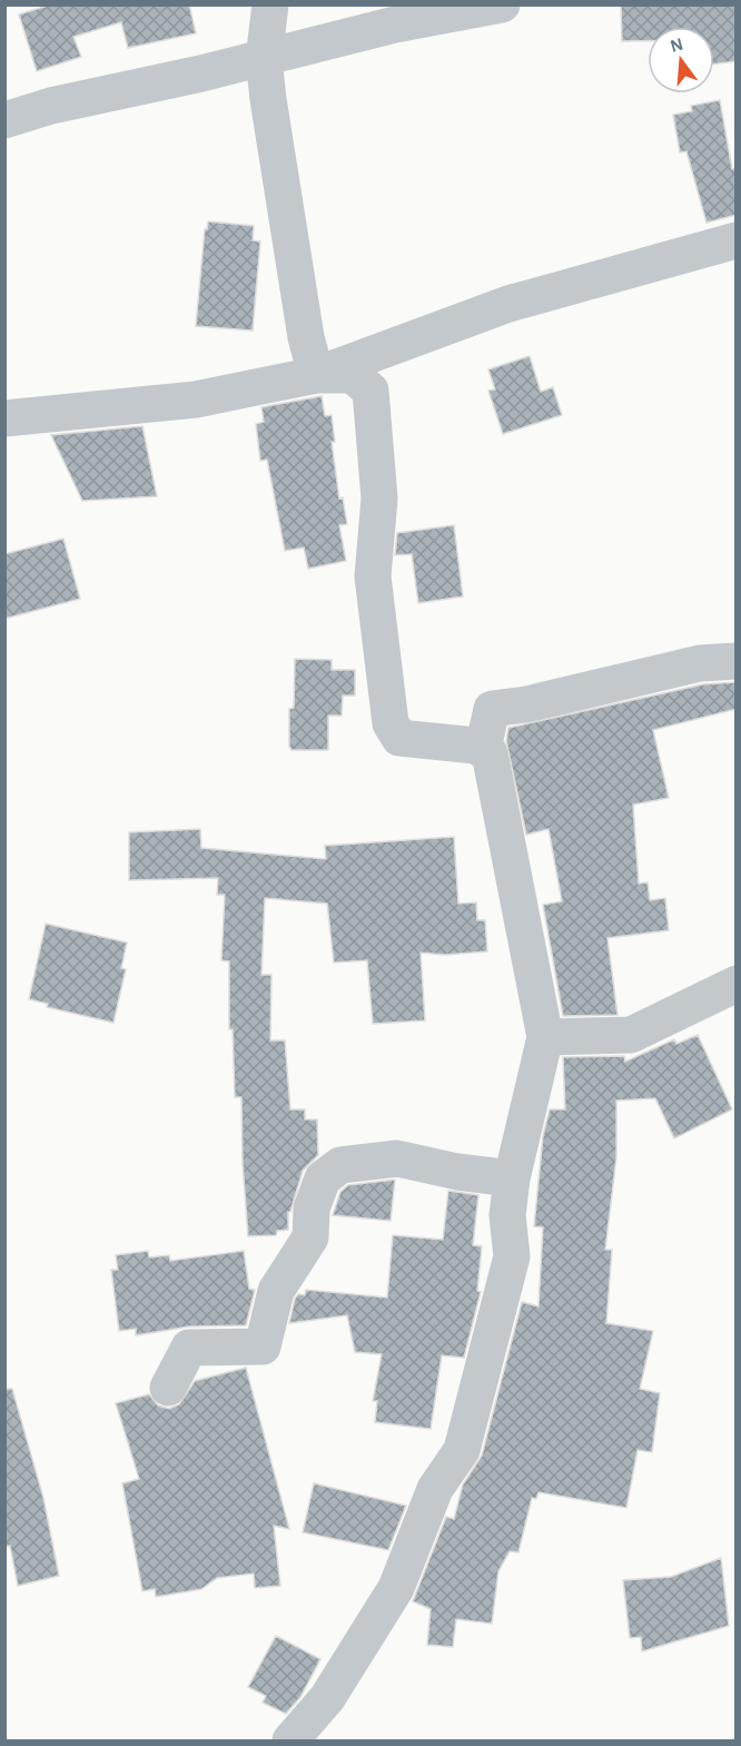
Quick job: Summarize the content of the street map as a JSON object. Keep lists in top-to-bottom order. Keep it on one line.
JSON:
{"north":"top"}
